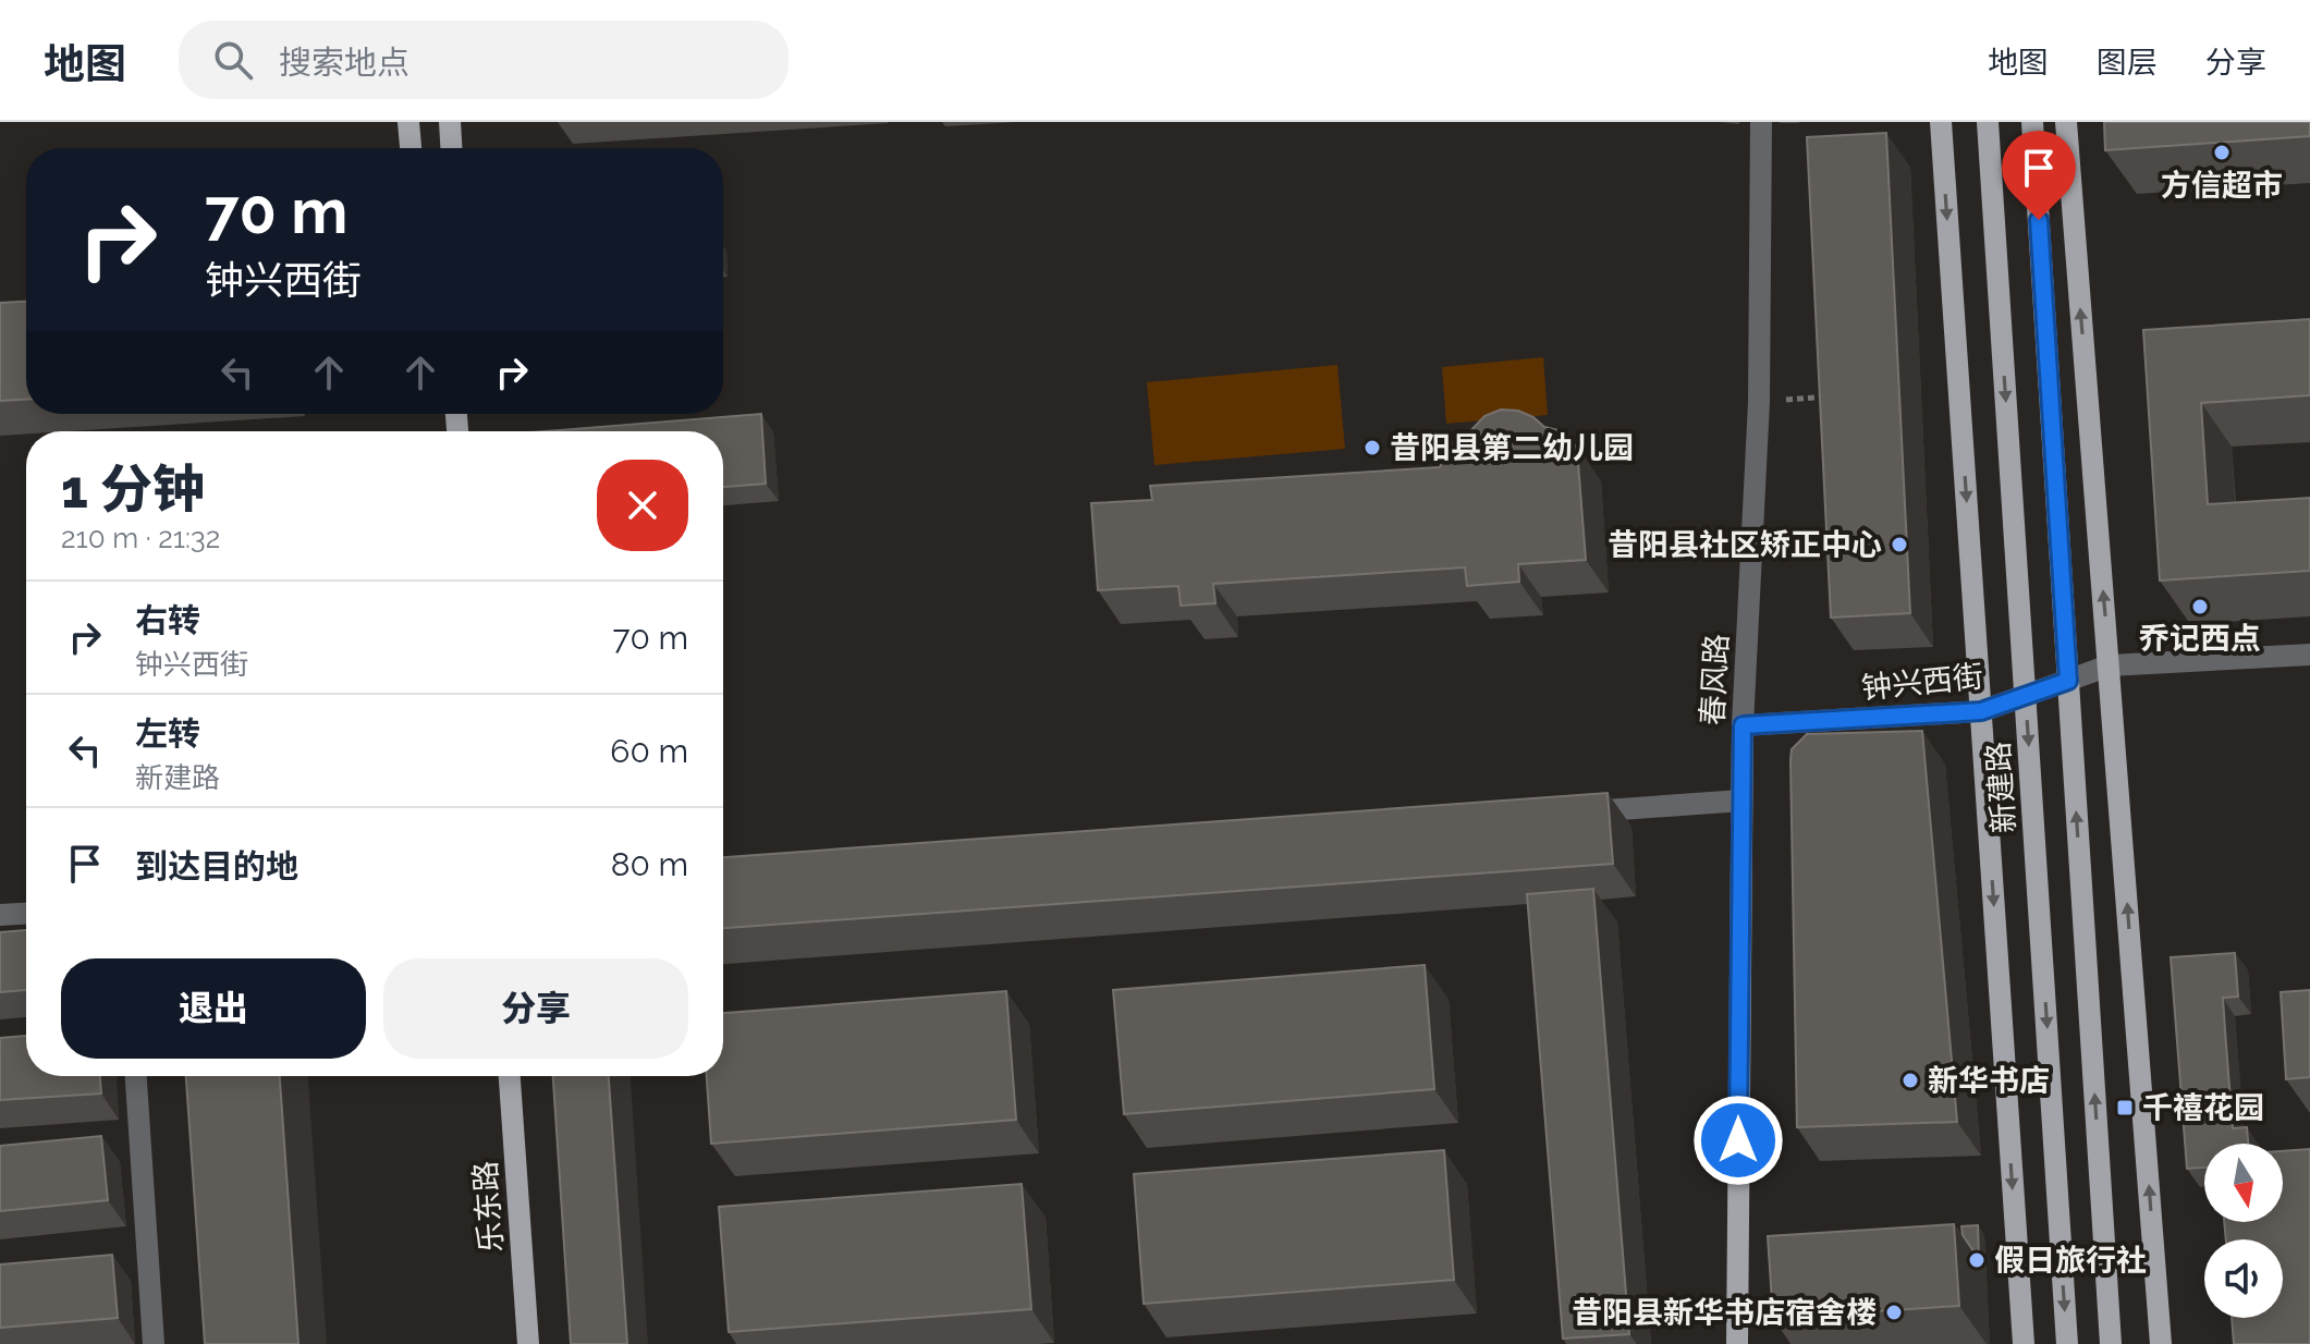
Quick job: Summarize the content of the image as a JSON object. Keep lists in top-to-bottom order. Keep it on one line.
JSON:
{"streets":{"main road":["春风路","新建路","乐东路"],"street":["钟兴西街"]},"crossings":[["春风路","钟兴西街"],["钟兴西街","新建路"]],"places":{"other":["方信超市","昔阳县第二幼儿园","昔阳县社区矫正中心","乔记西点","新华书店","假日旅行社","昔阳县新华书店宿舍楼"],"transit":["千禧花园"]},"north":"bottom","page":{"header":"地图","search":"搜索地点","nav":["地图","图层","分享"],"turn":["70 m","钟兴西街"],"heading":["1 分钟","210 m · 21:32"],"list":[{"name":"右转","note":"钟兴西街","value":"70 m"},{"name":"左转","note":"新建路","value":"60 m"},{"name":"到达目的地","value":"80 m"}],"buttons":["退出","分享"]}}
